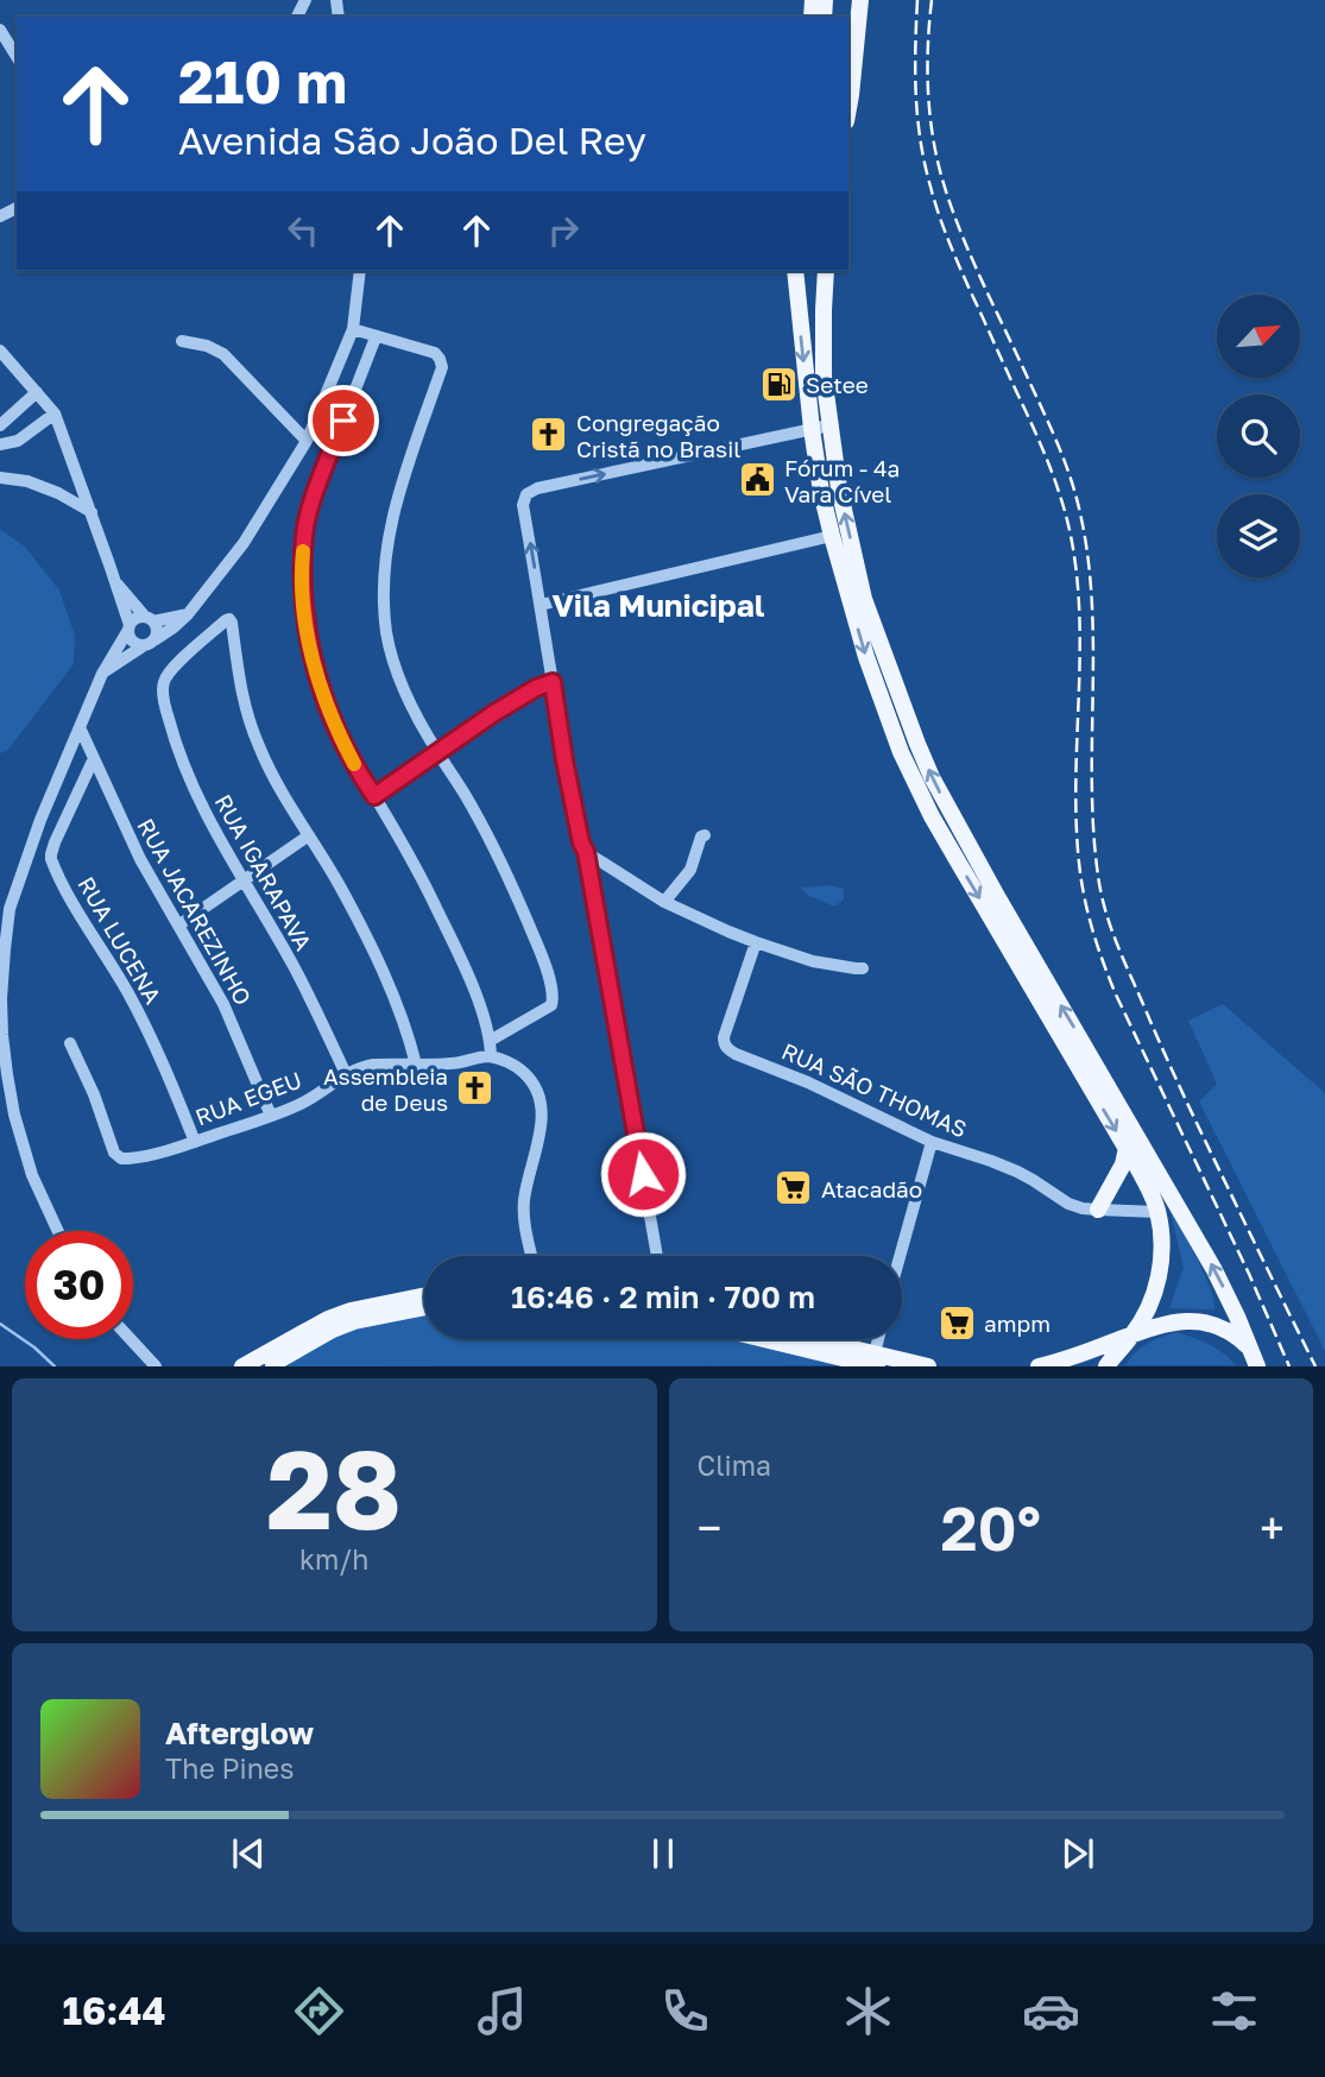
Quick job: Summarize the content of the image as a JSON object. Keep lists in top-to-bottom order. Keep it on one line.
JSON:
{"streets":{"street":["RUA IGARAPAVA","RUA JACAREZINHO","RUA LUCENA","RUA SÃO THOMAS","RUA EGEU"]},"crossings":[["RUA IGARAPAVA","RUA EGEU"],["RUA JACAREZINHO","RUA LUCENA"],["RUA JACAREZINHO","RUA EGEU"],["RUA LUCENA","RUA EGEU"]],"districts":["Vila Municipal"],"places":{"fuel station":["Setee"],"church":["Congregação Cristã no Brasil","Assembleia de Deus"],"public building":["Fórum - 4ª Vara Cível"],"supermarket":["Atacadão","ampm"]},"north":"top right","page":{"turn":["210 m","Avenida São João Del Rey"],"limit":"30","trip":"16:46 · 2 min · 700 m","tile":[["28","km/h"],"Clima"],"heat":["−","20°","+"],"song":["Afterglow","The Pines"],"tabs":"16:44"}}
